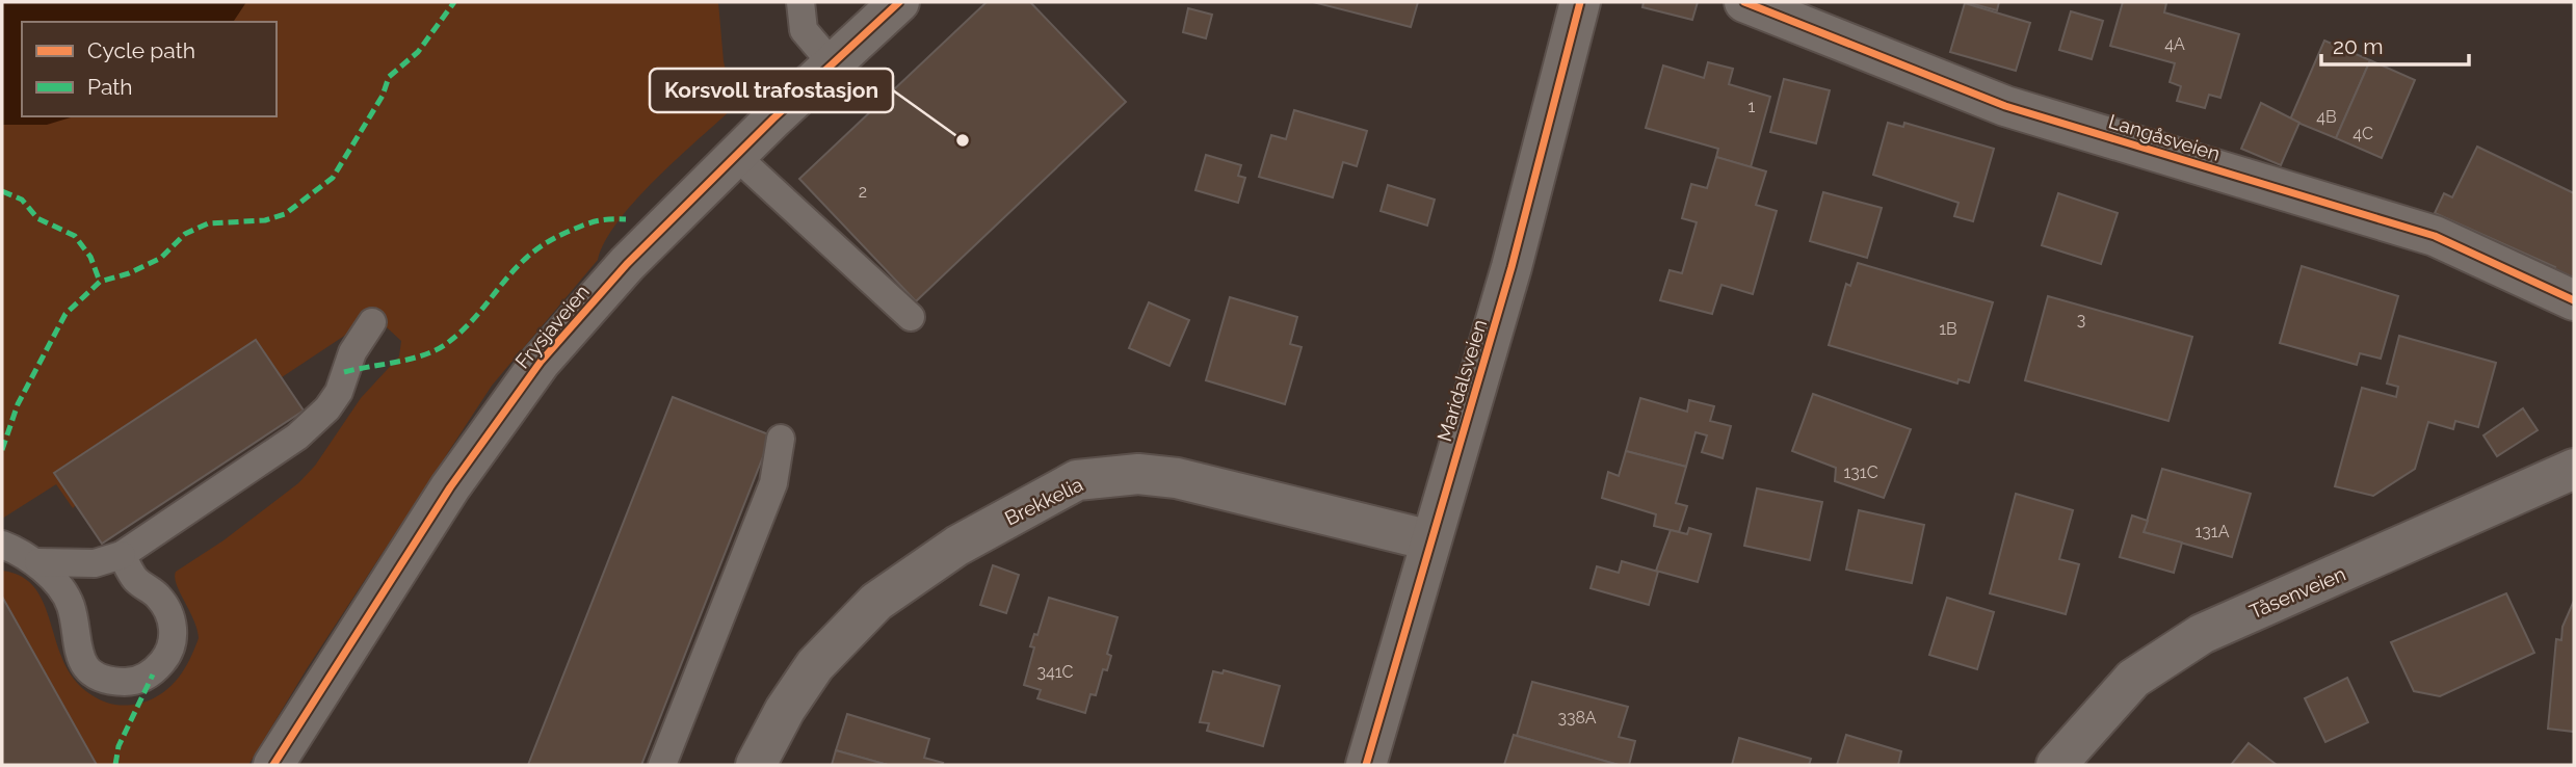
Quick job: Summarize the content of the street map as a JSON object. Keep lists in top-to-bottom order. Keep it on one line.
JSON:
{"streets":{"street":["Langåsveien","Frysjaveien","Maridalsveien","Brekkelia","Tåsenveien"]},"crossings":[["Maridalsveien","Brekkelia"]],"places":["Korsvoll trafostasjon"],"house_numbers":["4A","1","4B","4C","2","3","1B","131C","131A","341C","338A"],"legend":["Cycle path","Path"],"scale_bar":"20 m"}
